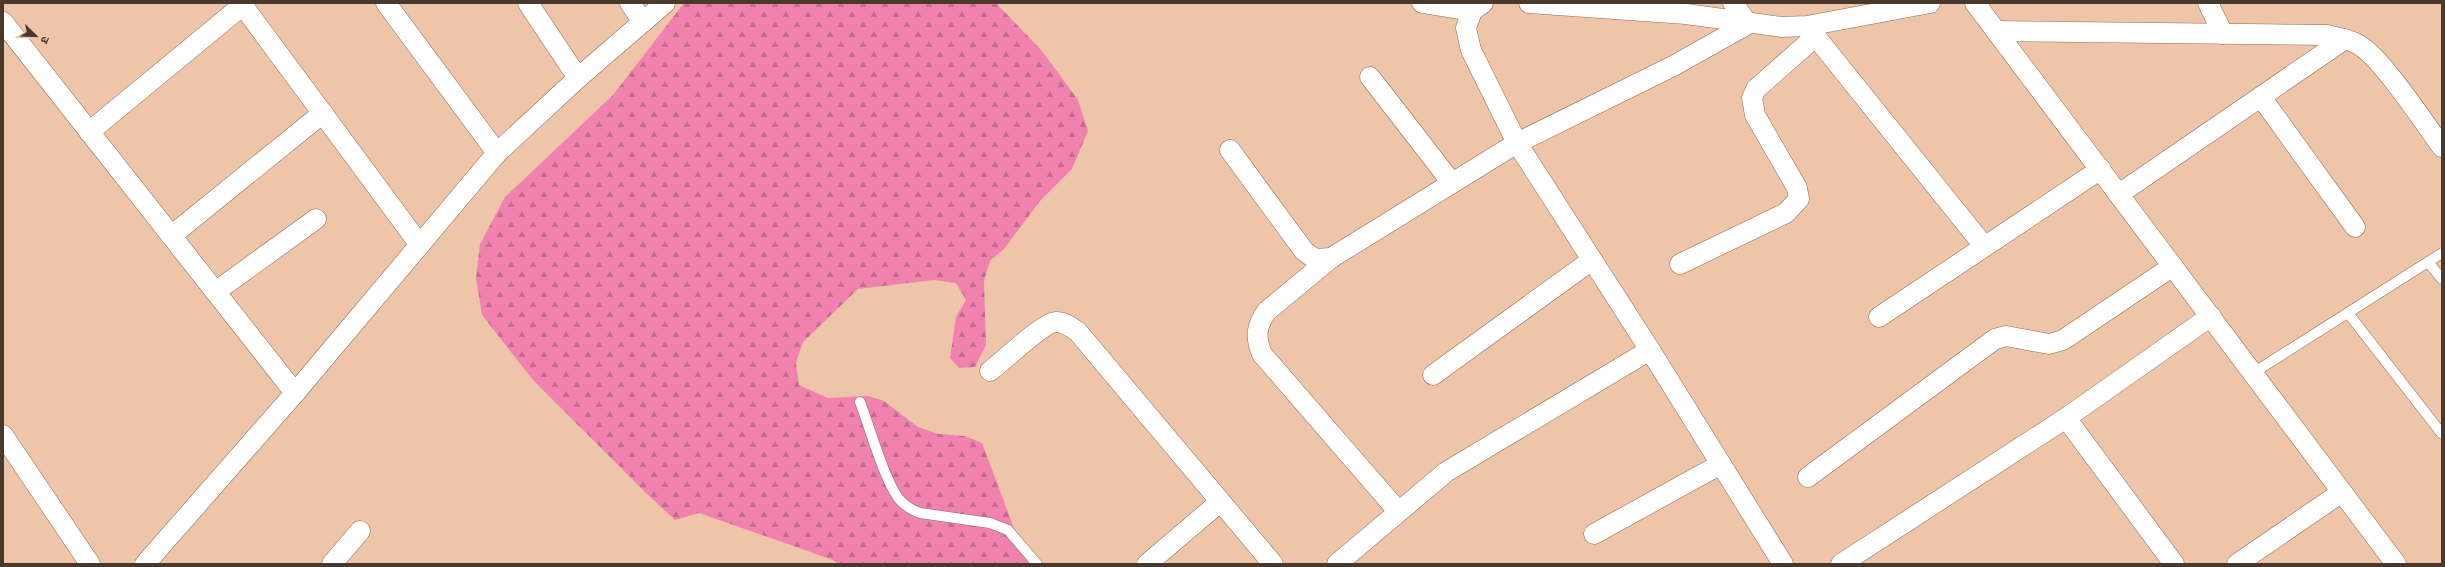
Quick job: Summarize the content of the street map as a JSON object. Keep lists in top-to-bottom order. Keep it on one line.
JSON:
{"north":"bottom right"}
